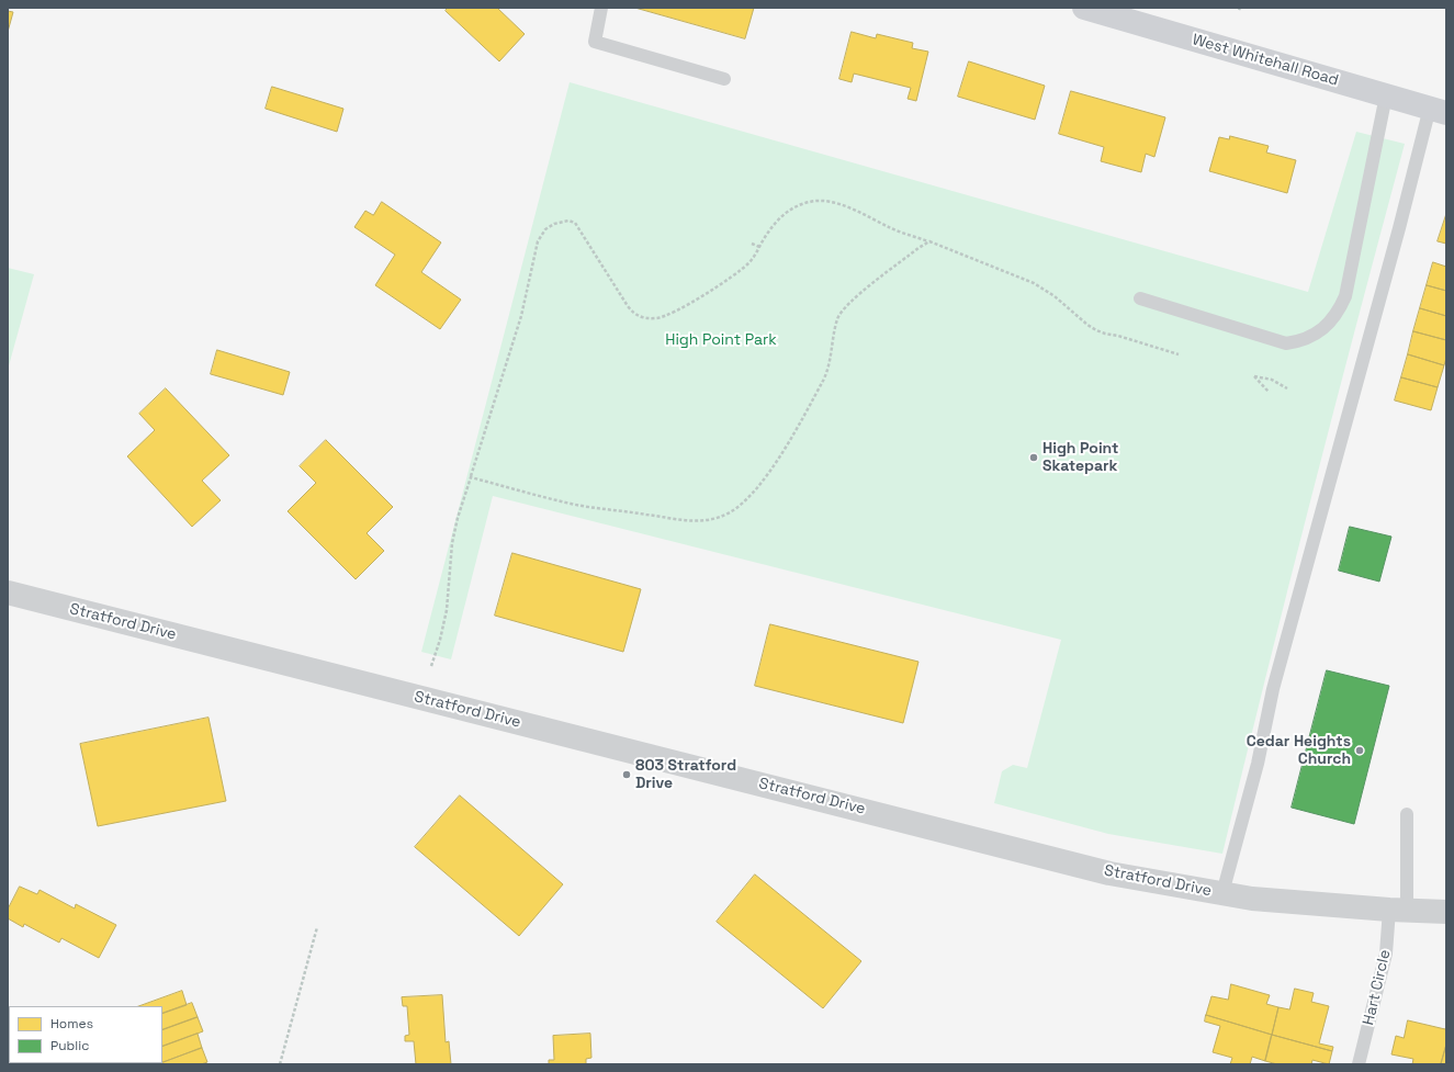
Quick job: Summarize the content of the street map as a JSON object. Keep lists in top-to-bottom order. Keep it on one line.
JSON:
{"streets":{"main road":["West Whitehall Road"],"street":["Stratford Drive"],"lane":["Hart Circle"]},"crossings":[["Stratford Drive","Hart Circle"]],"parks":["High Point Park"],"places":["High Point Skatepark","Cedar Heights Church","803 Stratford Drive"],"legend":["Homes","Public"]}
